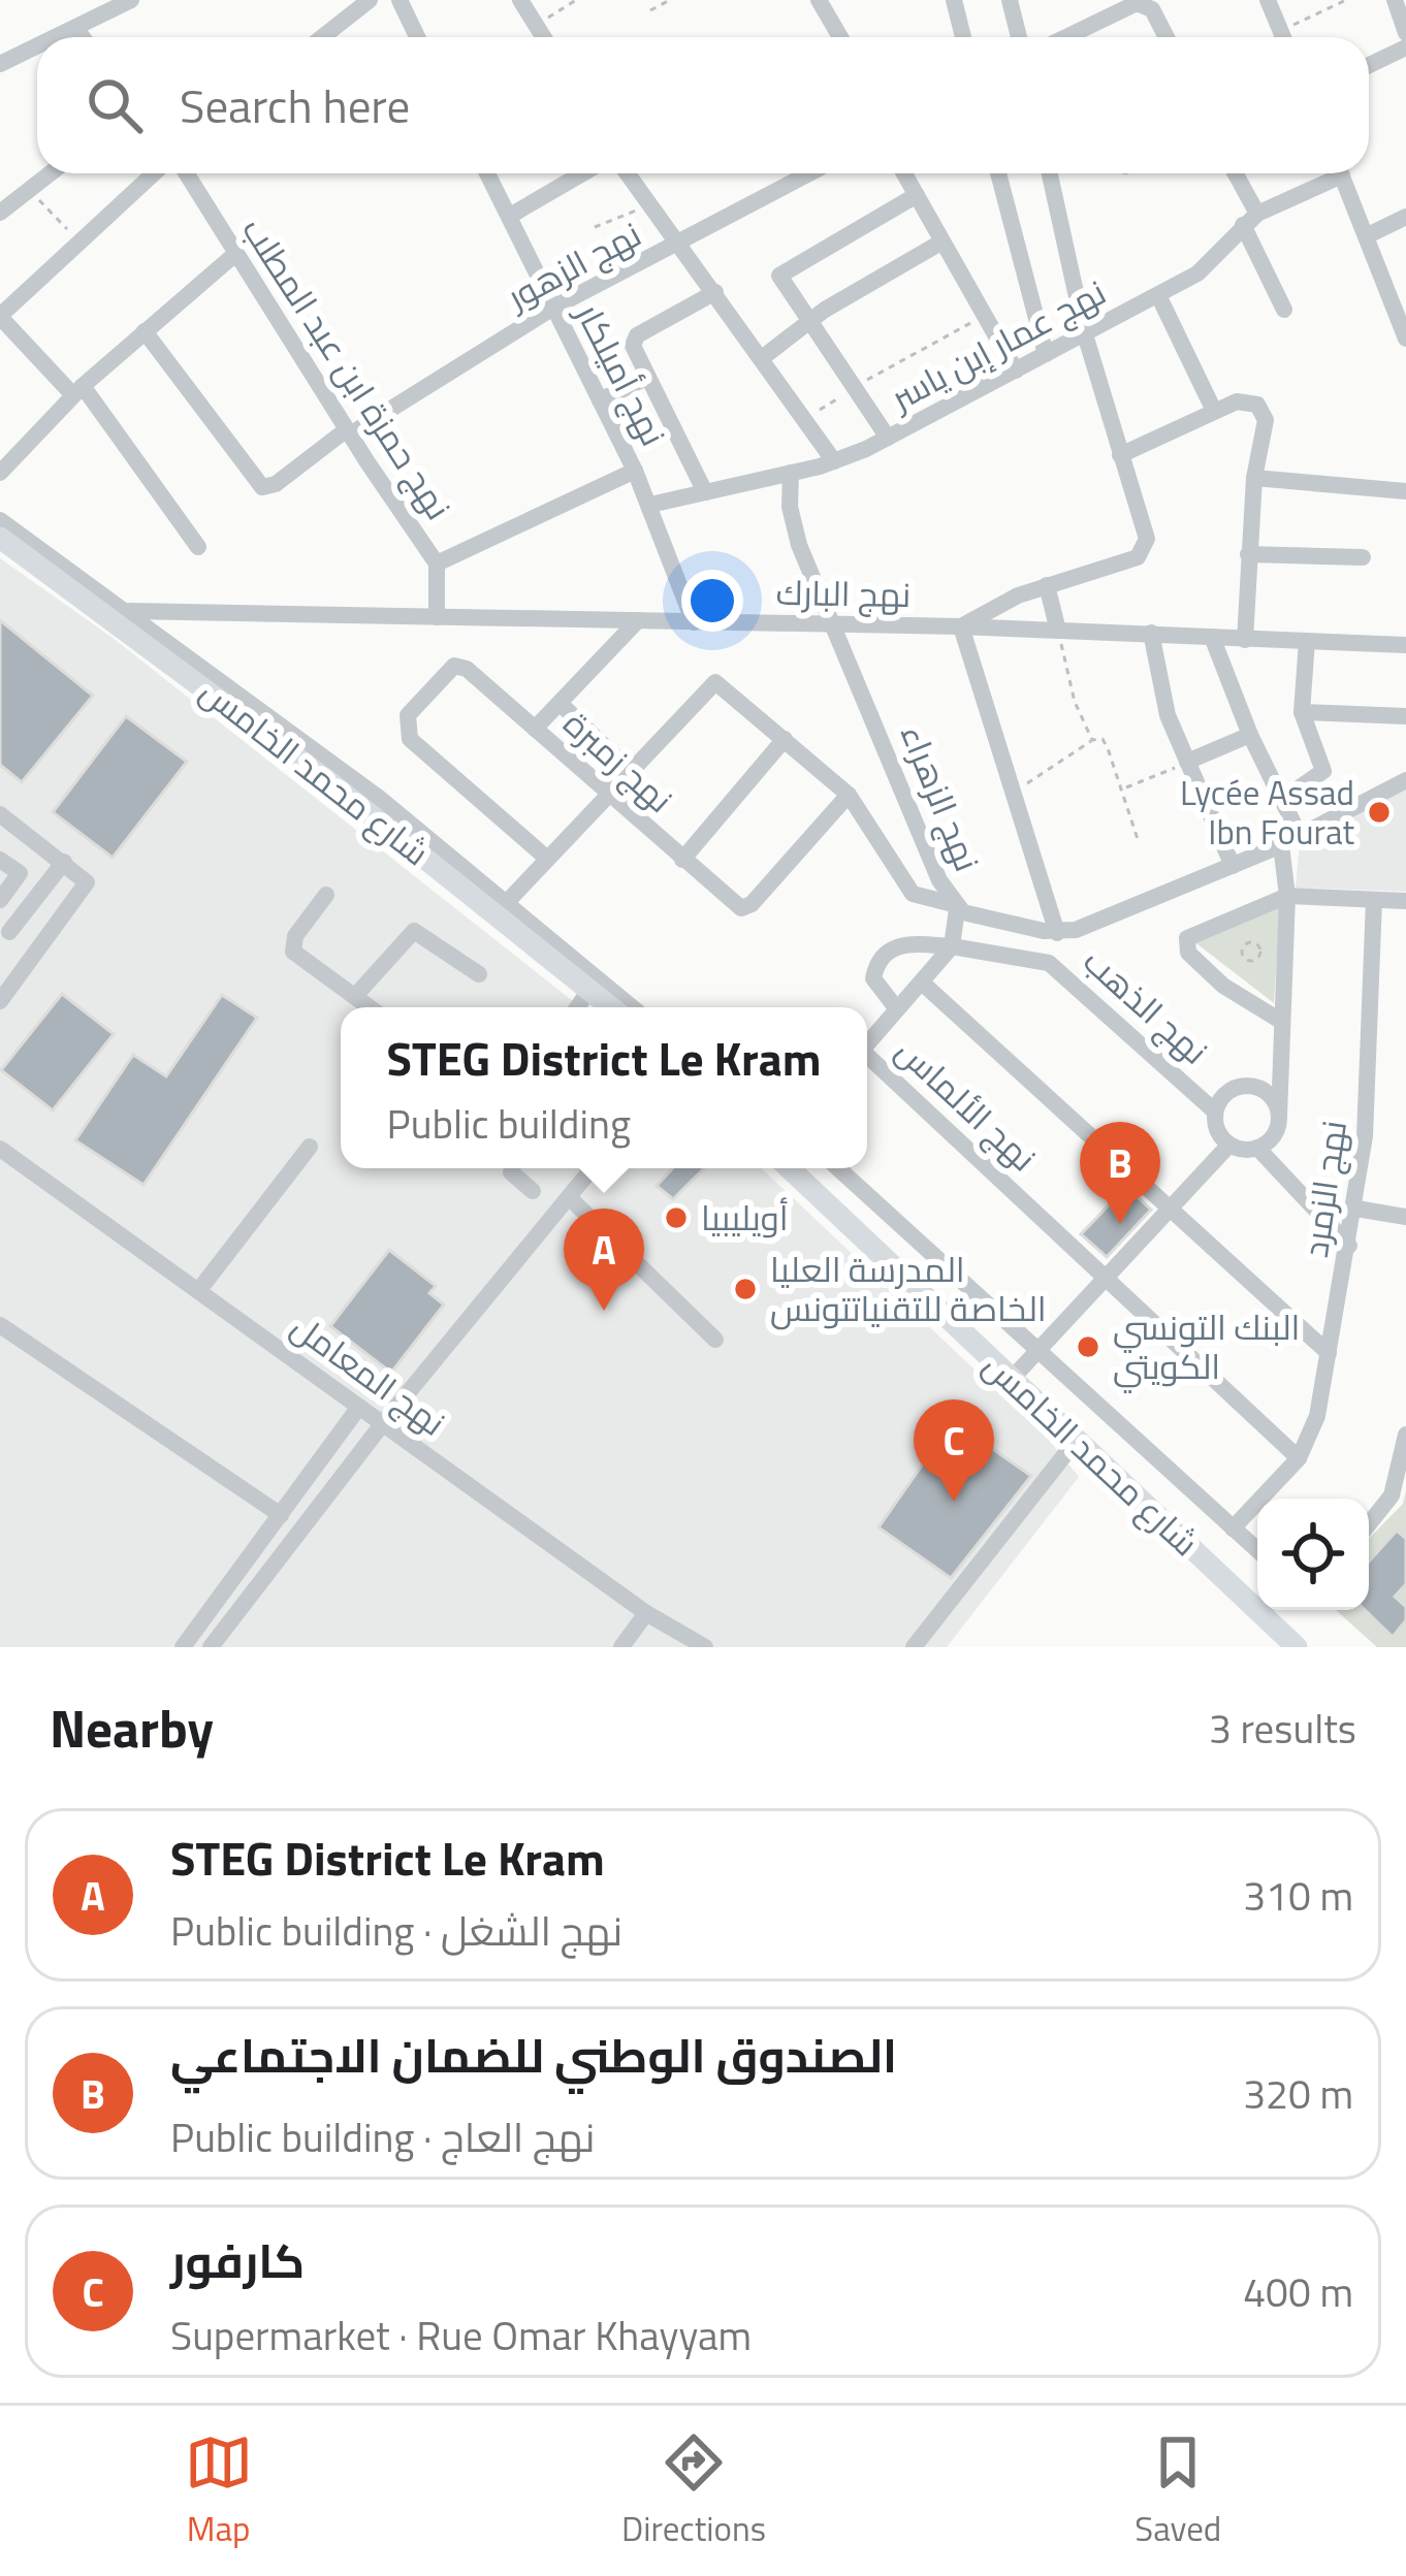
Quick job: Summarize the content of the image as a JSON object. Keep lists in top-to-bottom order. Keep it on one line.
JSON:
{"streets":{"main road":["شارع محمد الخامس"],"street":["نهج الزهور","نهج عمار إبن ياسر","نهج حمزة ابن عبد المطلب","نهج أميلكار","نهج البارك","نهج زمبرة","نهج الزهراء","نهج الذهب","نهج الألماس","نهج الزمرد","نهج المعامل"]},"crossings":[["نهج الزهور","نهج حمزة ابن عبد المطلب"],["نهج الزهور","نهج أميلكار"],["نهج عمار إبن ياسر","نهج أميلكار"],["نهج عمار إبن ياسر","نهج الزهراء"],["نهج حمزة ابن عبد المطلب","نهج البارك"],["نهج أميلكار","نهج البارك"],["نهج البارك","نهج الزهراء"],["نهج الألماس","نهج الزمرد"]],"places":["Lycée Assad Ibn Fourat","أويليبيا","المدرسة العليا الخاصة للتقنياتتونس","البنك التونسي الكويتي"],"page":{"search":"Search here","popup":["STEG District Le Kram","Public building"],"pins":["B","A","C"],"heading":["Nearby","3 results"],"list":[{"mark":"A","name":"STEG District Le Kram","note":"Public building · نهج الشغل","value":"310 m"},{"mark":"B","name":"الصندوق الوطني للضمان الاجتماعي","note":"Public building · نهج العاج","value":"320 m"},{"mark":"C","name":"كارفور","note":"Supermarket · Rue Omar Khayyam","value":"400 m"}],"nav":["Map","Directions","Saved"]}}
